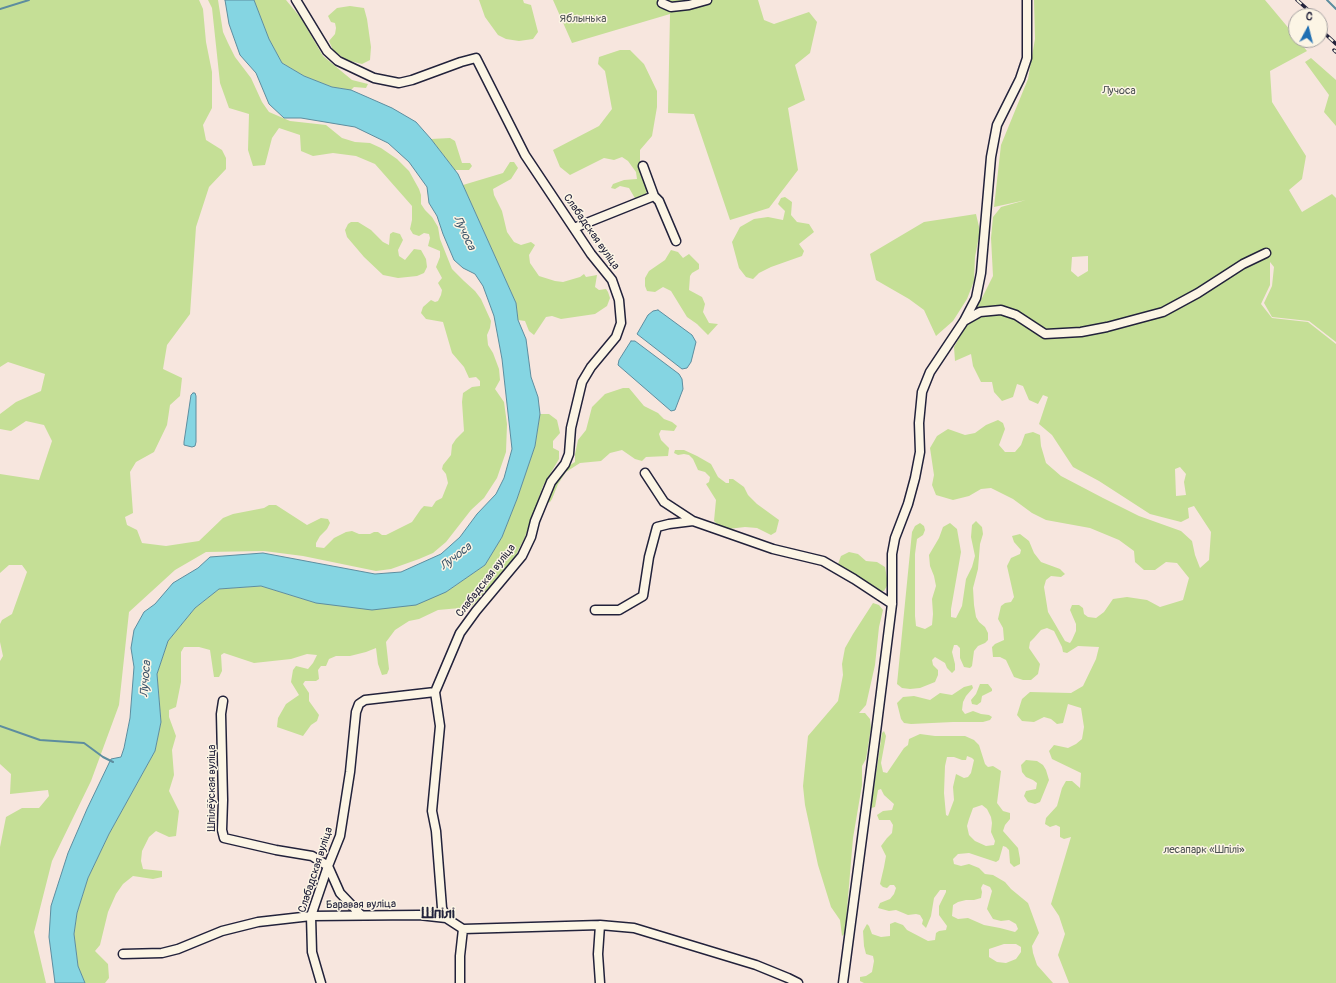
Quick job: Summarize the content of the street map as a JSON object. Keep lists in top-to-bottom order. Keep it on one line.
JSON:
{"streets":{"street":["Слабадская вуліца","Шпілёўская вуліца","Баравая вуліца"]},"crossings":[["Слабадская вуліца","Шпілёўская вуліца"],["Слабадская вуліца","Баравая вуліца"]],"districts":["Шпілі"],"water":["Лучоса"],"parks":["Яблынька","Лучоса","лесапарк «Шпілі»"],"north":"top"}
